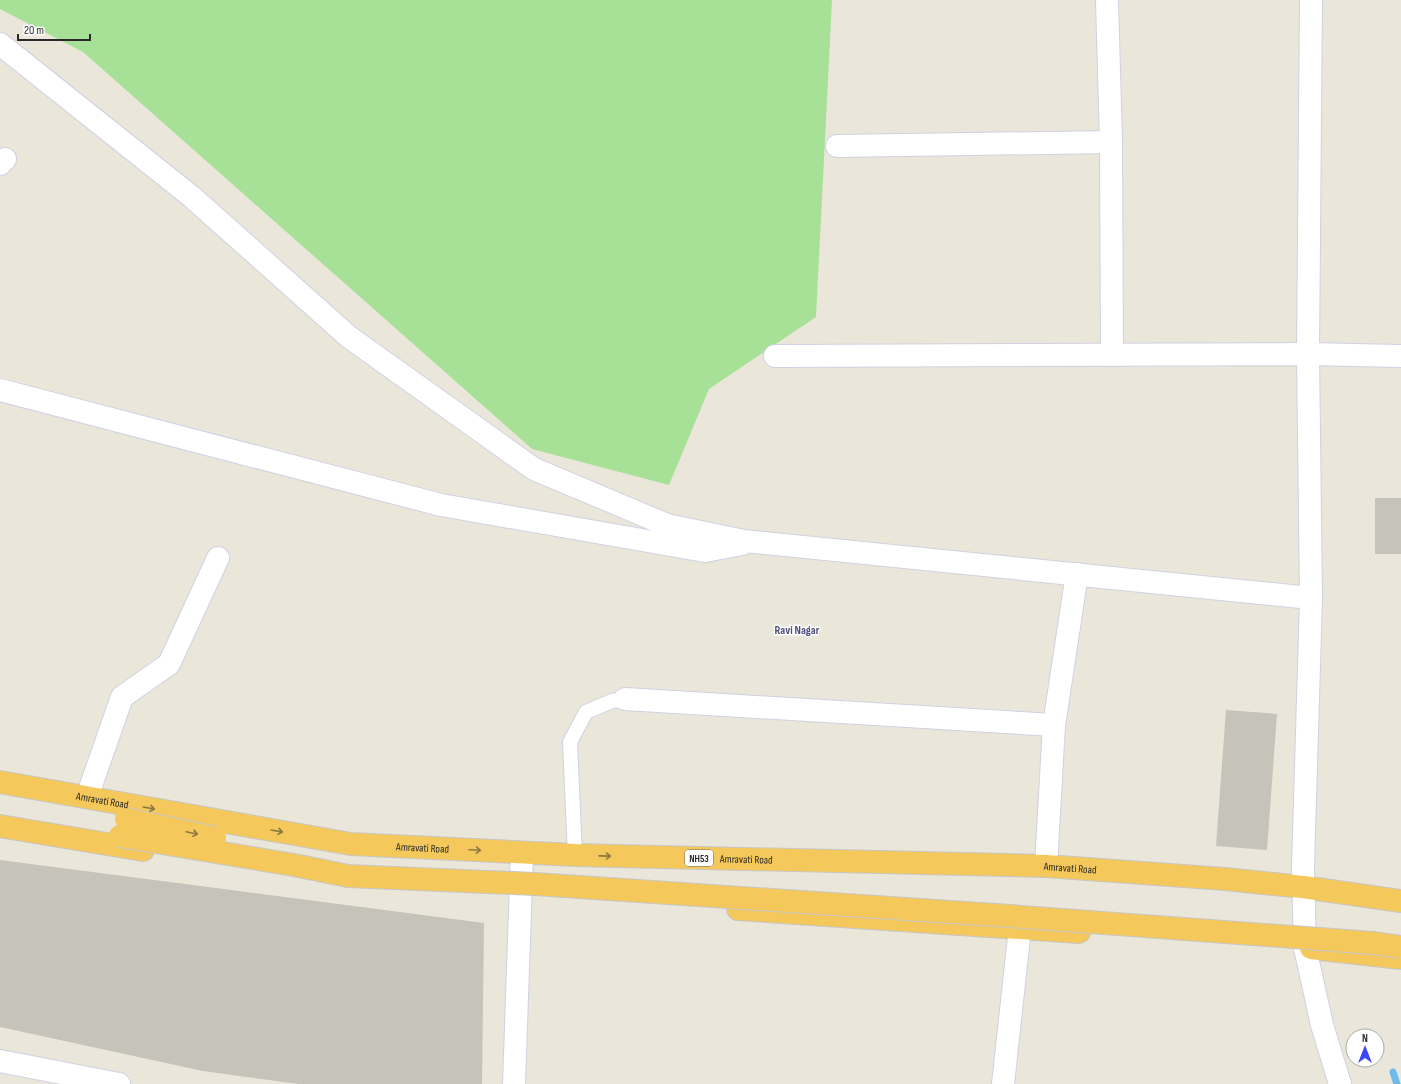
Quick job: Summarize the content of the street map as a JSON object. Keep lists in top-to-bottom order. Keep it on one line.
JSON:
{"streets":{"highway":["Amravati Road","NH53"]},"districts":["Ravi Nagar"],"scale_bar":"20 m","north":"top"}
